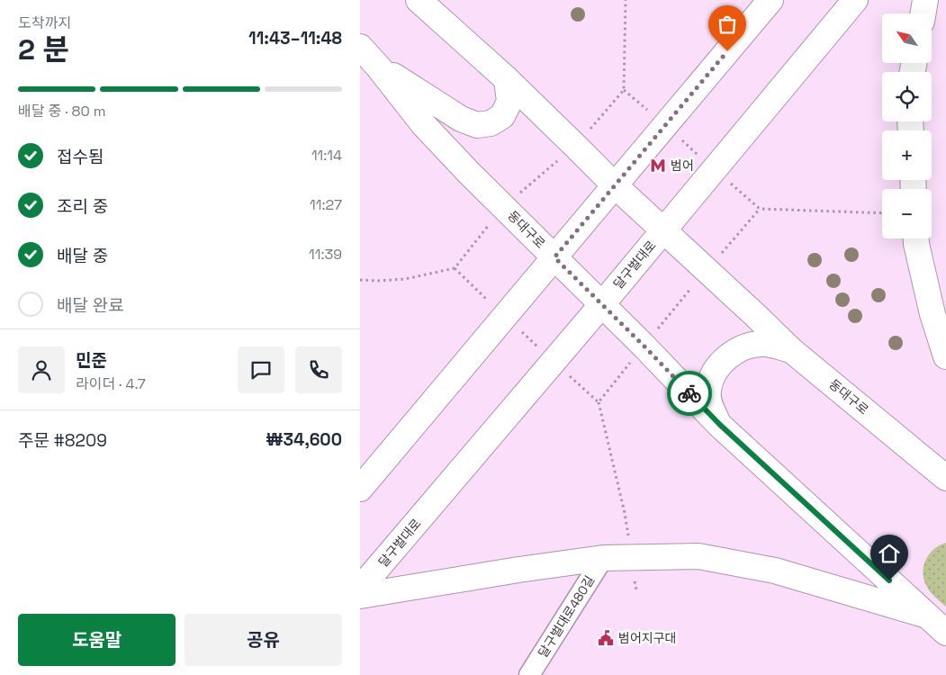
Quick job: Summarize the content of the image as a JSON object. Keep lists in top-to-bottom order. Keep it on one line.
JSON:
{"streets":{"main road":["동대구로","달구벌대로"],"street":["달구벌대로480길"]},"crossings":[["동대구로","달구벌대로"]],"places":{"metro station":["범어"],"public building":["범어지구대"]},"north":"top left","page":{"heading":["2 분","도착까지","11:43–11:48"],"panel":["민준","라이더 · 4.7","주문 #8209","₩34,600"],"map_buttons":["+","−"],"bar":"배달 중 · 80 m","list":[["접수됨","11:14"],["조리 중","11:27"],["배달 중","11:39"],"배달 완료"],"buttons":["도움말","공유"]}}
